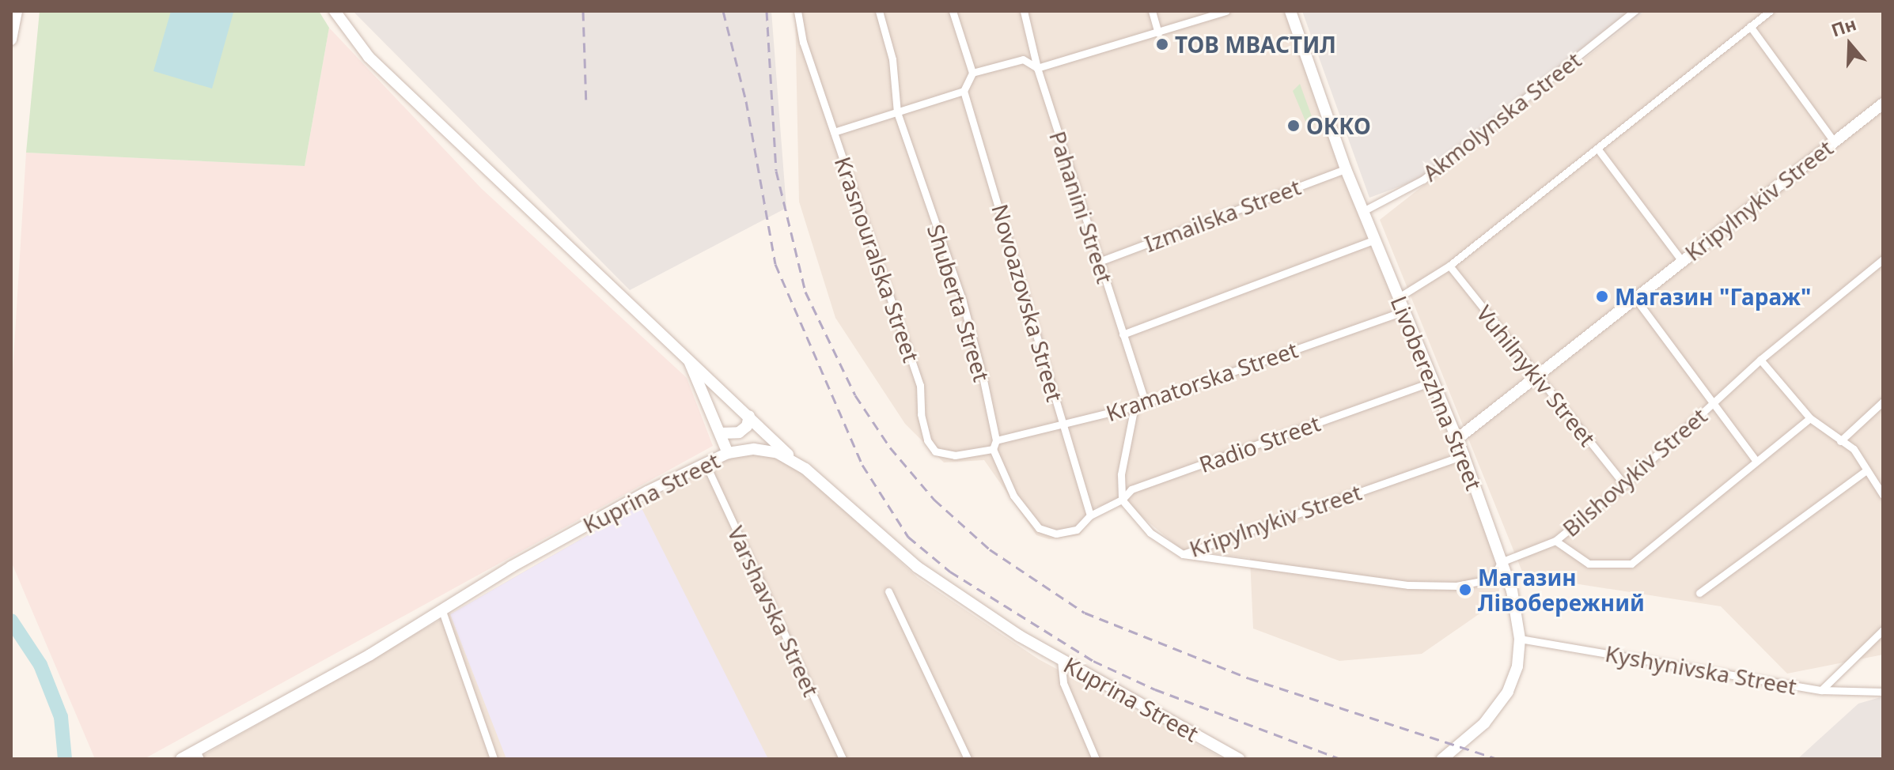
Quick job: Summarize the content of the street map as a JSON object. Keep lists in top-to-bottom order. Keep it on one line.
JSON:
{"streets":{"main road":["Kripylnykiv Street","Livoberezhna Street","Kuprina Street"],"street":["Akmolynska Street","Pahanini Street","Izmailska Street","Krasnouralska Street","Shuberta Street","Novoazovska Street","Vuhilnykiv Street","Kramatorska Street","Radio Street","Bilshovykiv Street","Varshavska Street","Kyshynivska Street"]},"crossings":[["Akmolynska Street","Livoberezhna Street"],["Kripylnykiv Street","Vuhilnykiv Street"],["Kripylnykiv Street","Livoberezhna Street"],["Kripylnykiv Street","Radio Street"],["Kripylnykiv Street","Bilshovykiv Street"],["Pahanini Street","Izmailska Street"],["Pahanini Street","Kramatorska Street"],["Izmailska Street","Livoberezhna Street"],["Shuberta Street","Kramatorska Street"],["Novoazovska Street","Kramatorska Street"],["Novoazovska Street","Radio Street"],["Vuhilnykiv Street","Bilshovykiv Street"],["Kramatorska Street","Livoberezhna Street"],["Livoberezhna Street","Radio Street"],["Livoberezhna Street","Bilshovykiv Street"],["Livoberezhna Street","Kyshynivska Street"],["Kuprina Street","Varshavska Street"]],"places":["ТОВ МВАСТИЛ","ОККО","Магазин \"Гараж\"","Магазин Лівобережний"],"north":"top"}
